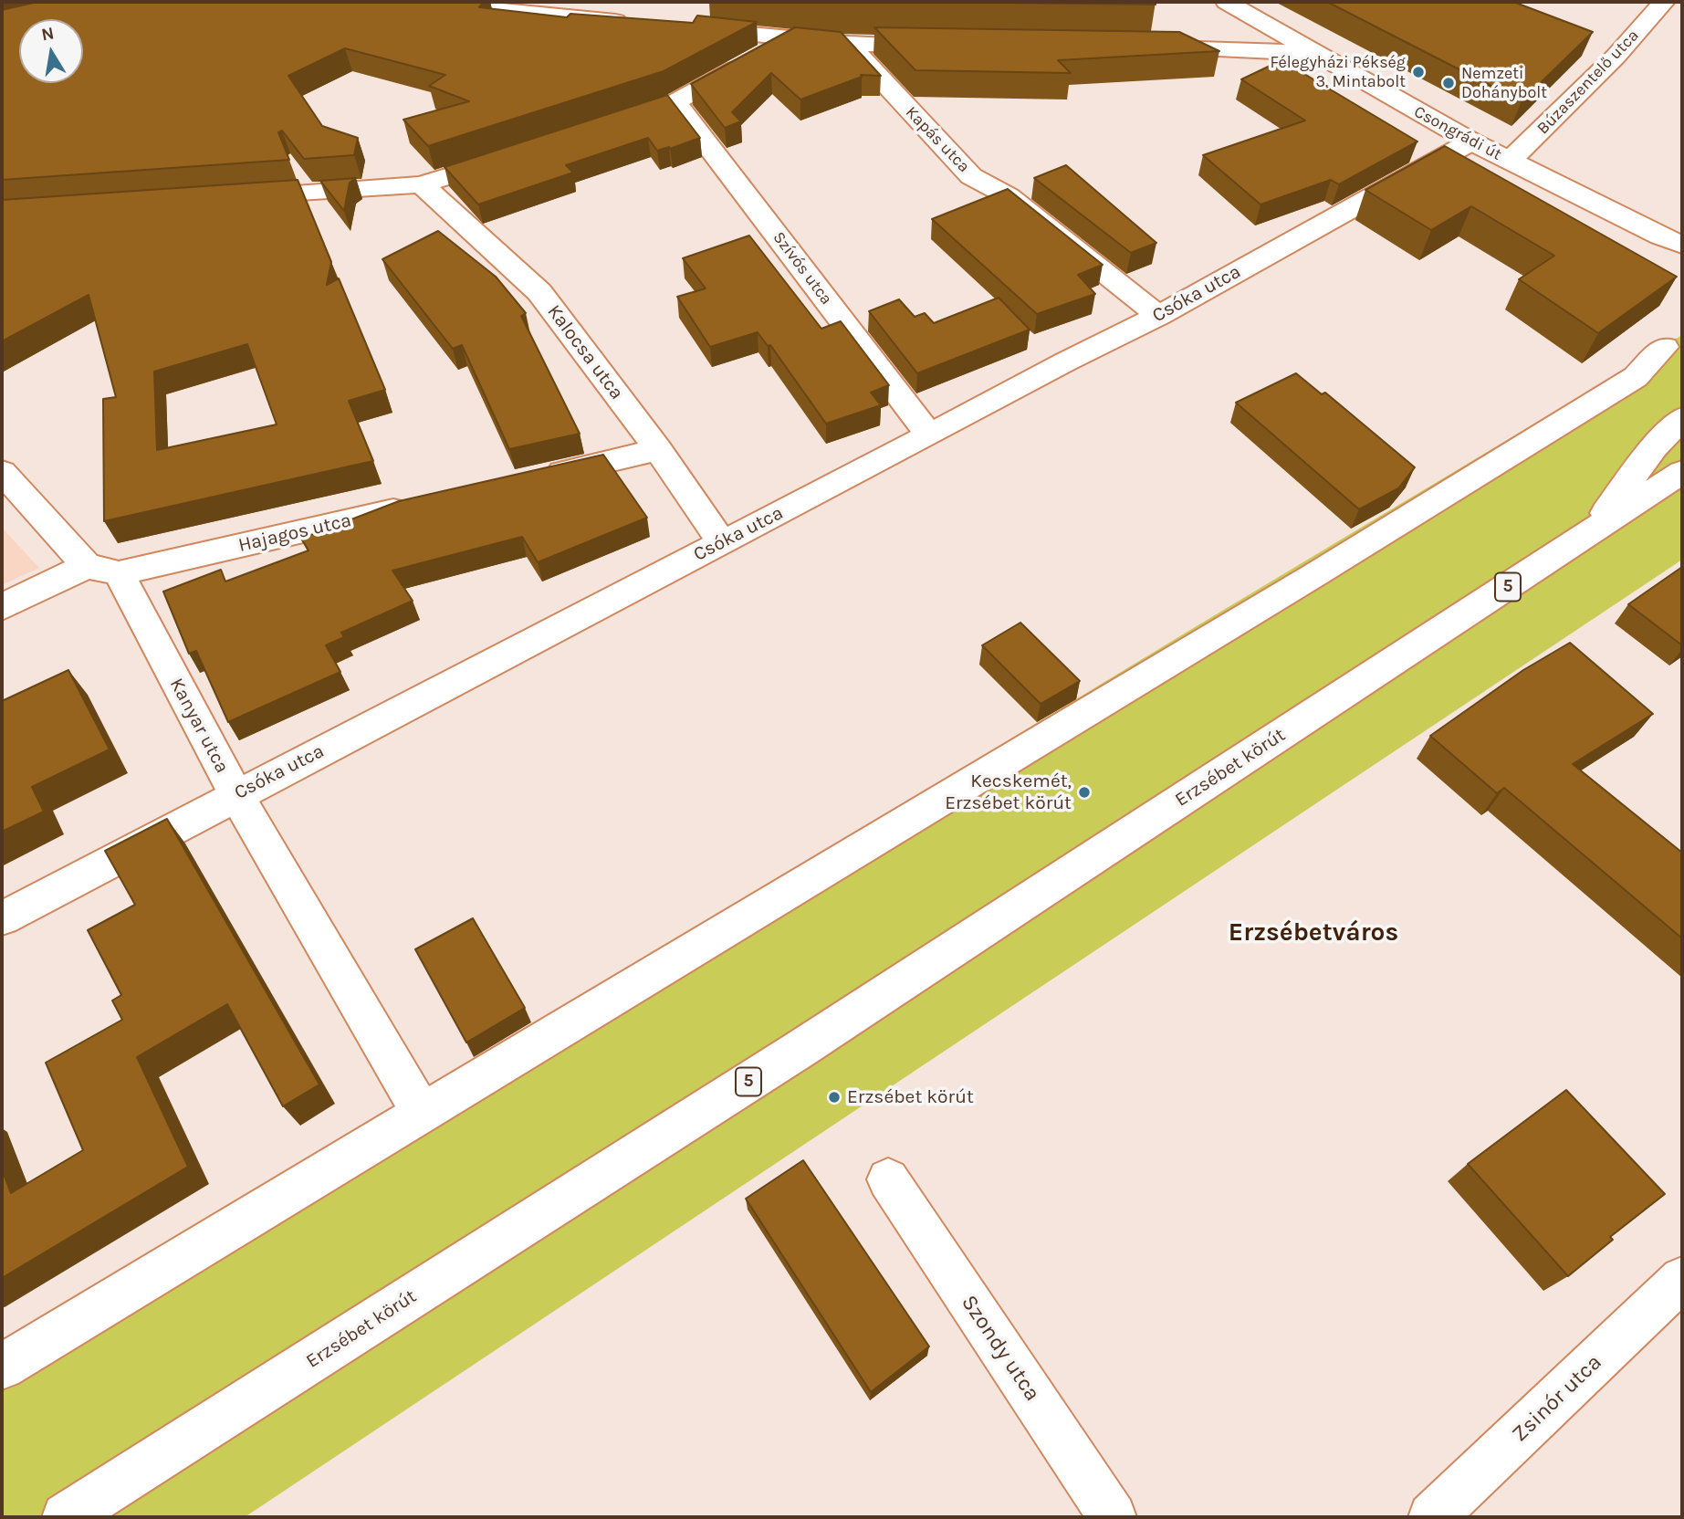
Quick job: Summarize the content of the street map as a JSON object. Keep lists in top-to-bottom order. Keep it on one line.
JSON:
{"streets":{"street":["Búzaszentelő utca","Csongrádi út","Kapás utca","Szívós utca","Csóka utca","Kalocsa utca","Hajagos utca","5","Kanyar utca","Erzsébet körút","Szondy utca","Zsinór utca"]},"crossings":[["Búzaszentelő utca","Csongrádi út"],["Csongrádi út","Csóka utca"],["Kapás utca","Csóka utca"],["Szívós utca","Csóka utca"],["Csóka utca","Kalocsa utca"],["Csóka utca","Kanyar utca"],["Hajagos utca","Kanyar utca"]],"districts":["Erzsébetváros"],"places":["Félegyházi Pékség 3. Mintabolt","Nemzeti Dohánybolt","Kecskemét, Erzsébet körút","Erzsébet körút"],"north":"top"}
